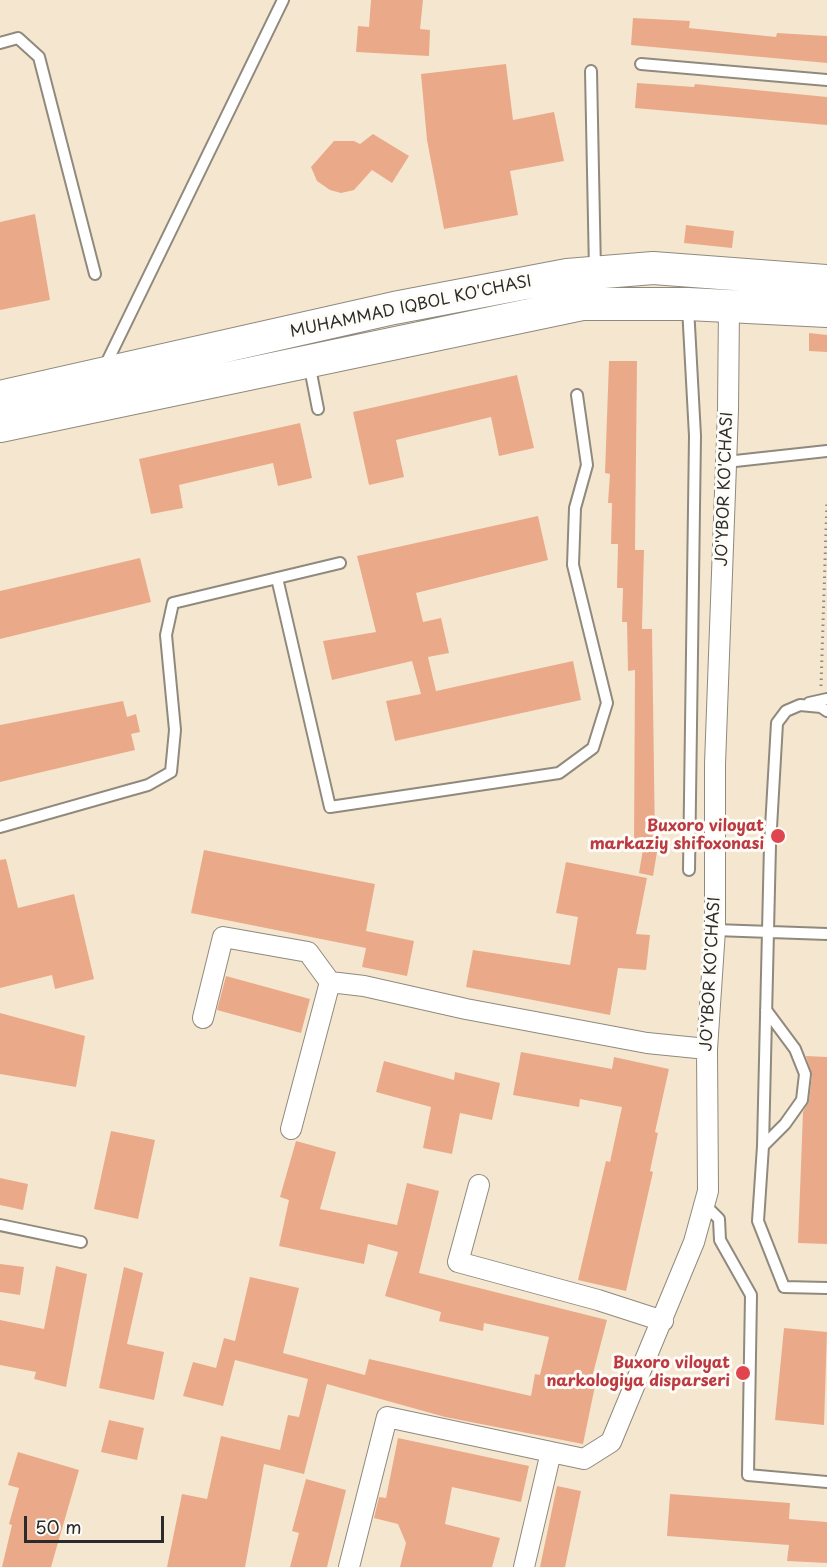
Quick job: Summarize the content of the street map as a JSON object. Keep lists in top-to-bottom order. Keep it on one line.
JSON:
{"streets":{"main road":["MUHAMMAD IQBOL KO'CHASI"],"street":["JO'YBOR KO'CHASI"]},"crossings":[["MUHAMMAD IQBOL KO'CHASI","JO'YBOR KO'CHASI"]],"places":["Buxoro viloyat markaziy shifoxonasi","Buxoro viloyat narkologiya disparseri"],"scale_bar":"50 m"}
